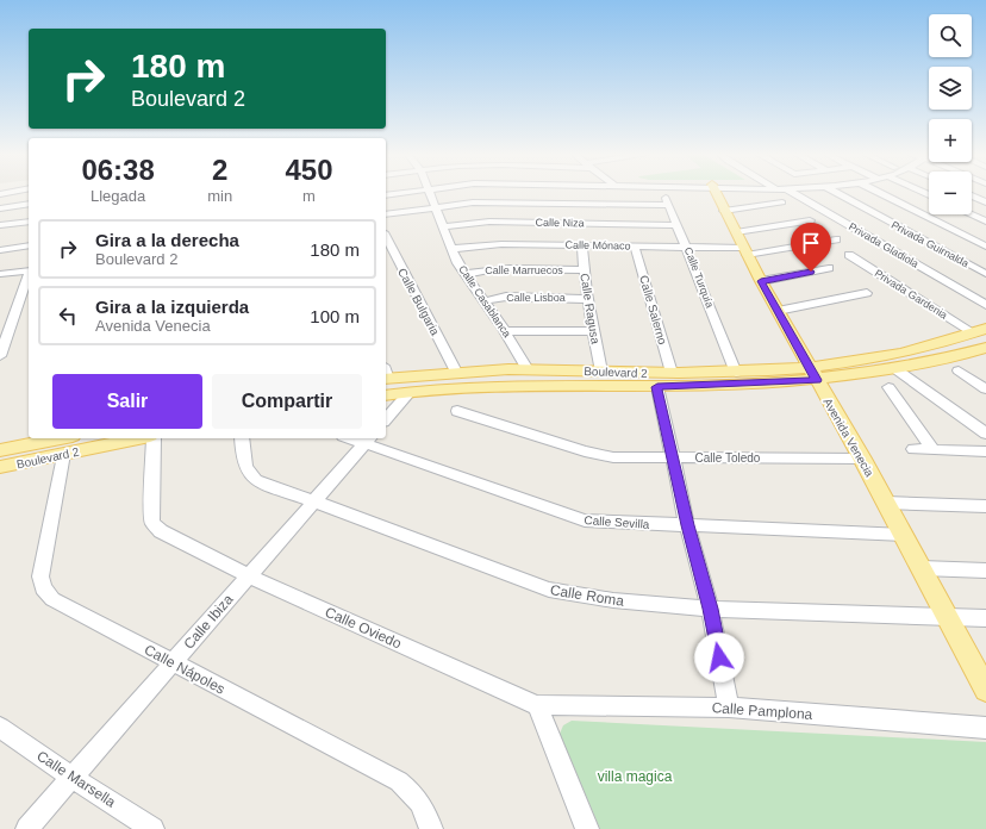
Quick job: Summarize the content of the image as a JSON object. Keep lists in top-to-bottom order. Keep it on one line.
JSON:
{"streets":{"main road":["Boulevard 2","Avenida Venecia"],"street":["Calle Niza","Privada Guirnalda","Calle Mónaco","Privada Gladiola","Calle Marruecos","Calle Turquía","Privada Gardenia","Calle Lisboa","Calle Bulgaria","Calle Casablanca","Calle Ragusa","Calle Salerno","Calle Toledo","Calle Sevilla","Calle Roma","Calle Ibiza","Calle Oviedo","Calle Nápoles","Calle Pamplona","Calle Marsella"]},"crossings":[["Calle Niza","Calle Turquía"],["Calle Niza","Calle Casablanca"],["Calle Mónaco","Calle Turquía"],["Calle Mónaco","Calle Casablanca"],["Calle Mónaco","Calle Ragusa"],["Calle Mónaco","Calle Salerno"],["Calle Mónaco","Avenida Venecia"],["Calle Marruecos","Calle Casablanca"],["Calle Marruecos","Calle Ragusa"],["Calle Turquía","Boulevard 2"],["Privada Gardenia","Boulevard 2"],["Calle Lisboa","Calle Casablanca"],["Calle Lisboa","Calle Ragusa"],["Calle Bulgaria","Boulevard 2"],["Calle Casablanca","Boulevard 2"],["Calle Ragusa","Boulevard 2"],["Calle Salerno","Boulevard 2"],["Boulevard 2","Avenida Venecia"],["Boulevard 2","Calle Nápoles"],["Avenida Venecia","Calle Toledo"],["Avenida Venecia","Calle Sevilla"],["Avenida Venecia","Calle Roma"],["Calle Sevilla","Calle Ibiza"],["Calle Roma","Calle Ibiza"],["Calle Ibiza","Calle Oviedo"],["Calle Ibiza","Calle Nápoles"],["Calle Ibiza","Calle Marsella"],["Calle Oviedo","Calle Pamplona"]],"parks":["villa magica"],"page":{"map_buttons":["+","−"],"turn":["180 m","Boulevard 2"],"eta":["06:38","Llegada","2","min","450","m"],"list":[{"name":"Gira a la derecha","note":"Boulevard 2","value":"180 m"},{"name":"Gira a la izquierda","note":"Avenida Venecia","value":"100 m"}],"buttons":["Salir","Compartir"]}}
